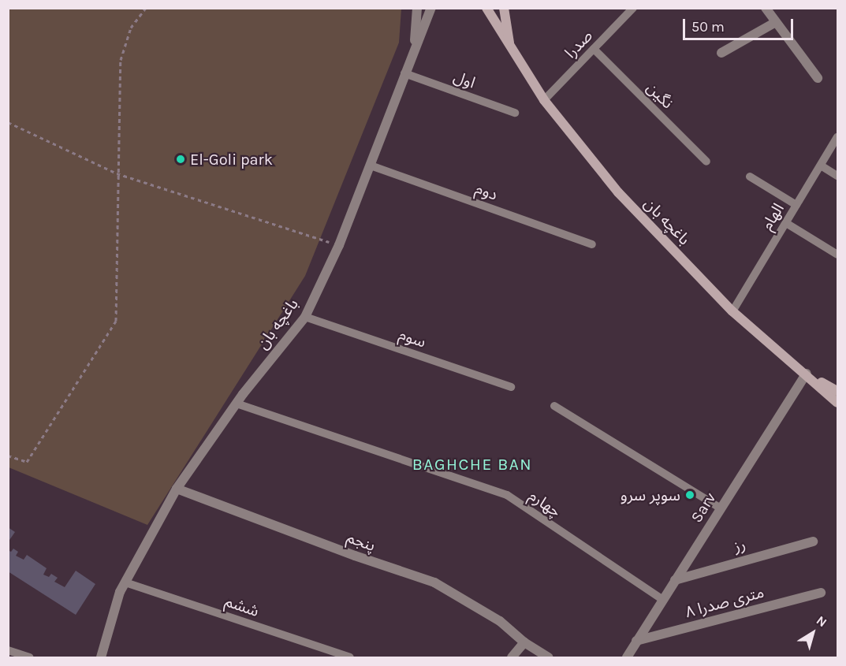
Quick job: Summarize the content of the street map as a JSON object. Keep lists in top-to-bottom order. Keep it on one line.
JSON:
{"streets":{"main road":["باغچه بان"],"street":["Sarv","پنجم","رز","۸ متری صدرا"],"lane":["صدرا","اول","نگین","دوم","الهام","سوم","چهارم","ششم"]},"crossings":[["صدرا","نگین"],["صدرا","باغچه بان"],["اول","باغچه بان"],["دوم","باغچه بان"],["الهام","باغچه بان"],["باغچه بان","سوم"],["باغچه بان","چهارم"],["باغچه بان","Sarv"],["باغچه بان","پنجم"],["باغچه بان","ششم"],["چهارم","Sarv"],["Sarv","رز"],["Sarv","۸ متری صدرا"]],"districts":["BAGHCHE BAN"],"places":["El-Goli park","سوپر سرو"],"scale_bar":"50 m","north":"top right"}
